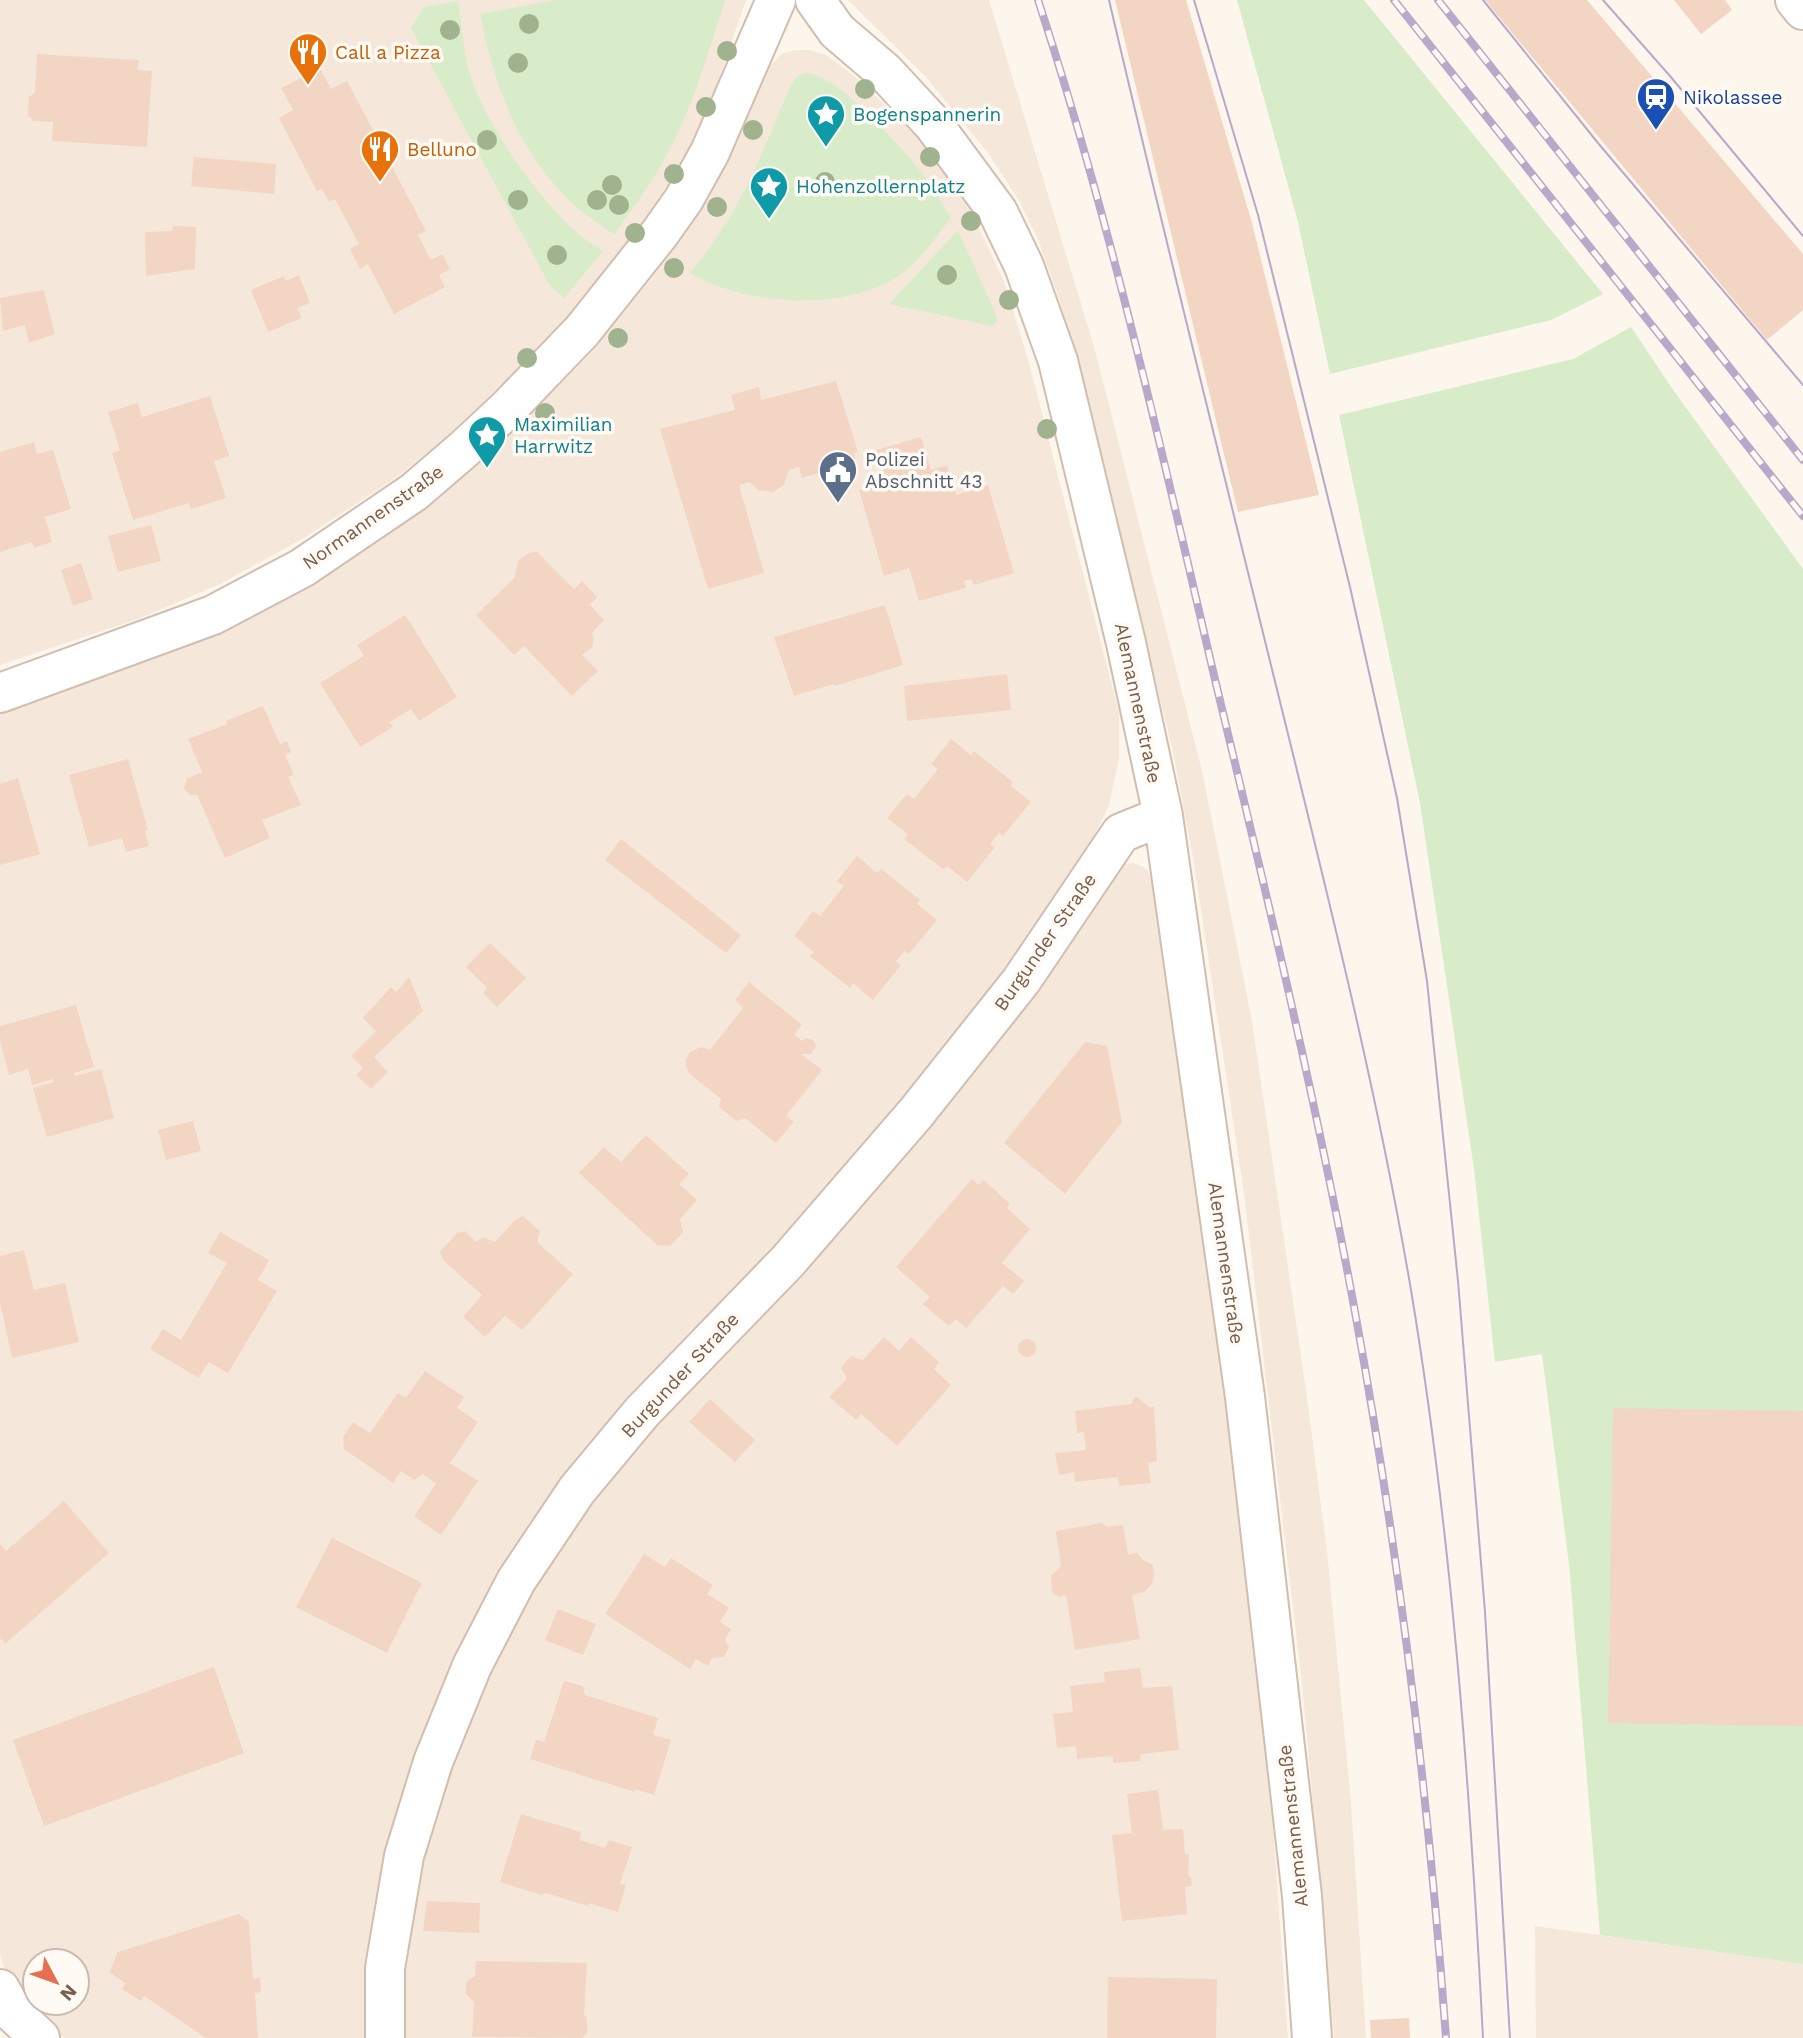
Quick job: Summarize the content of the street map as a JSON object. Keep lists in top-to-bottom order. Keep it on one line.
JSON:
{"streets":{"street":["Normannenstraße","Alemannenstraße","Burgunder Straße"]},"crossings":[["Alemannenstraße","Burgunder Straße"]],"places":{"restaurant":["Call a Pizza","Belluno"],"station":["Nikolassee"],"place":["Bogenspannerin","Hohenzollernplatz","Maximilian Harrwitz"],"public building":["Polizei Abschnitt 43"]},"north":"bottom right"}
